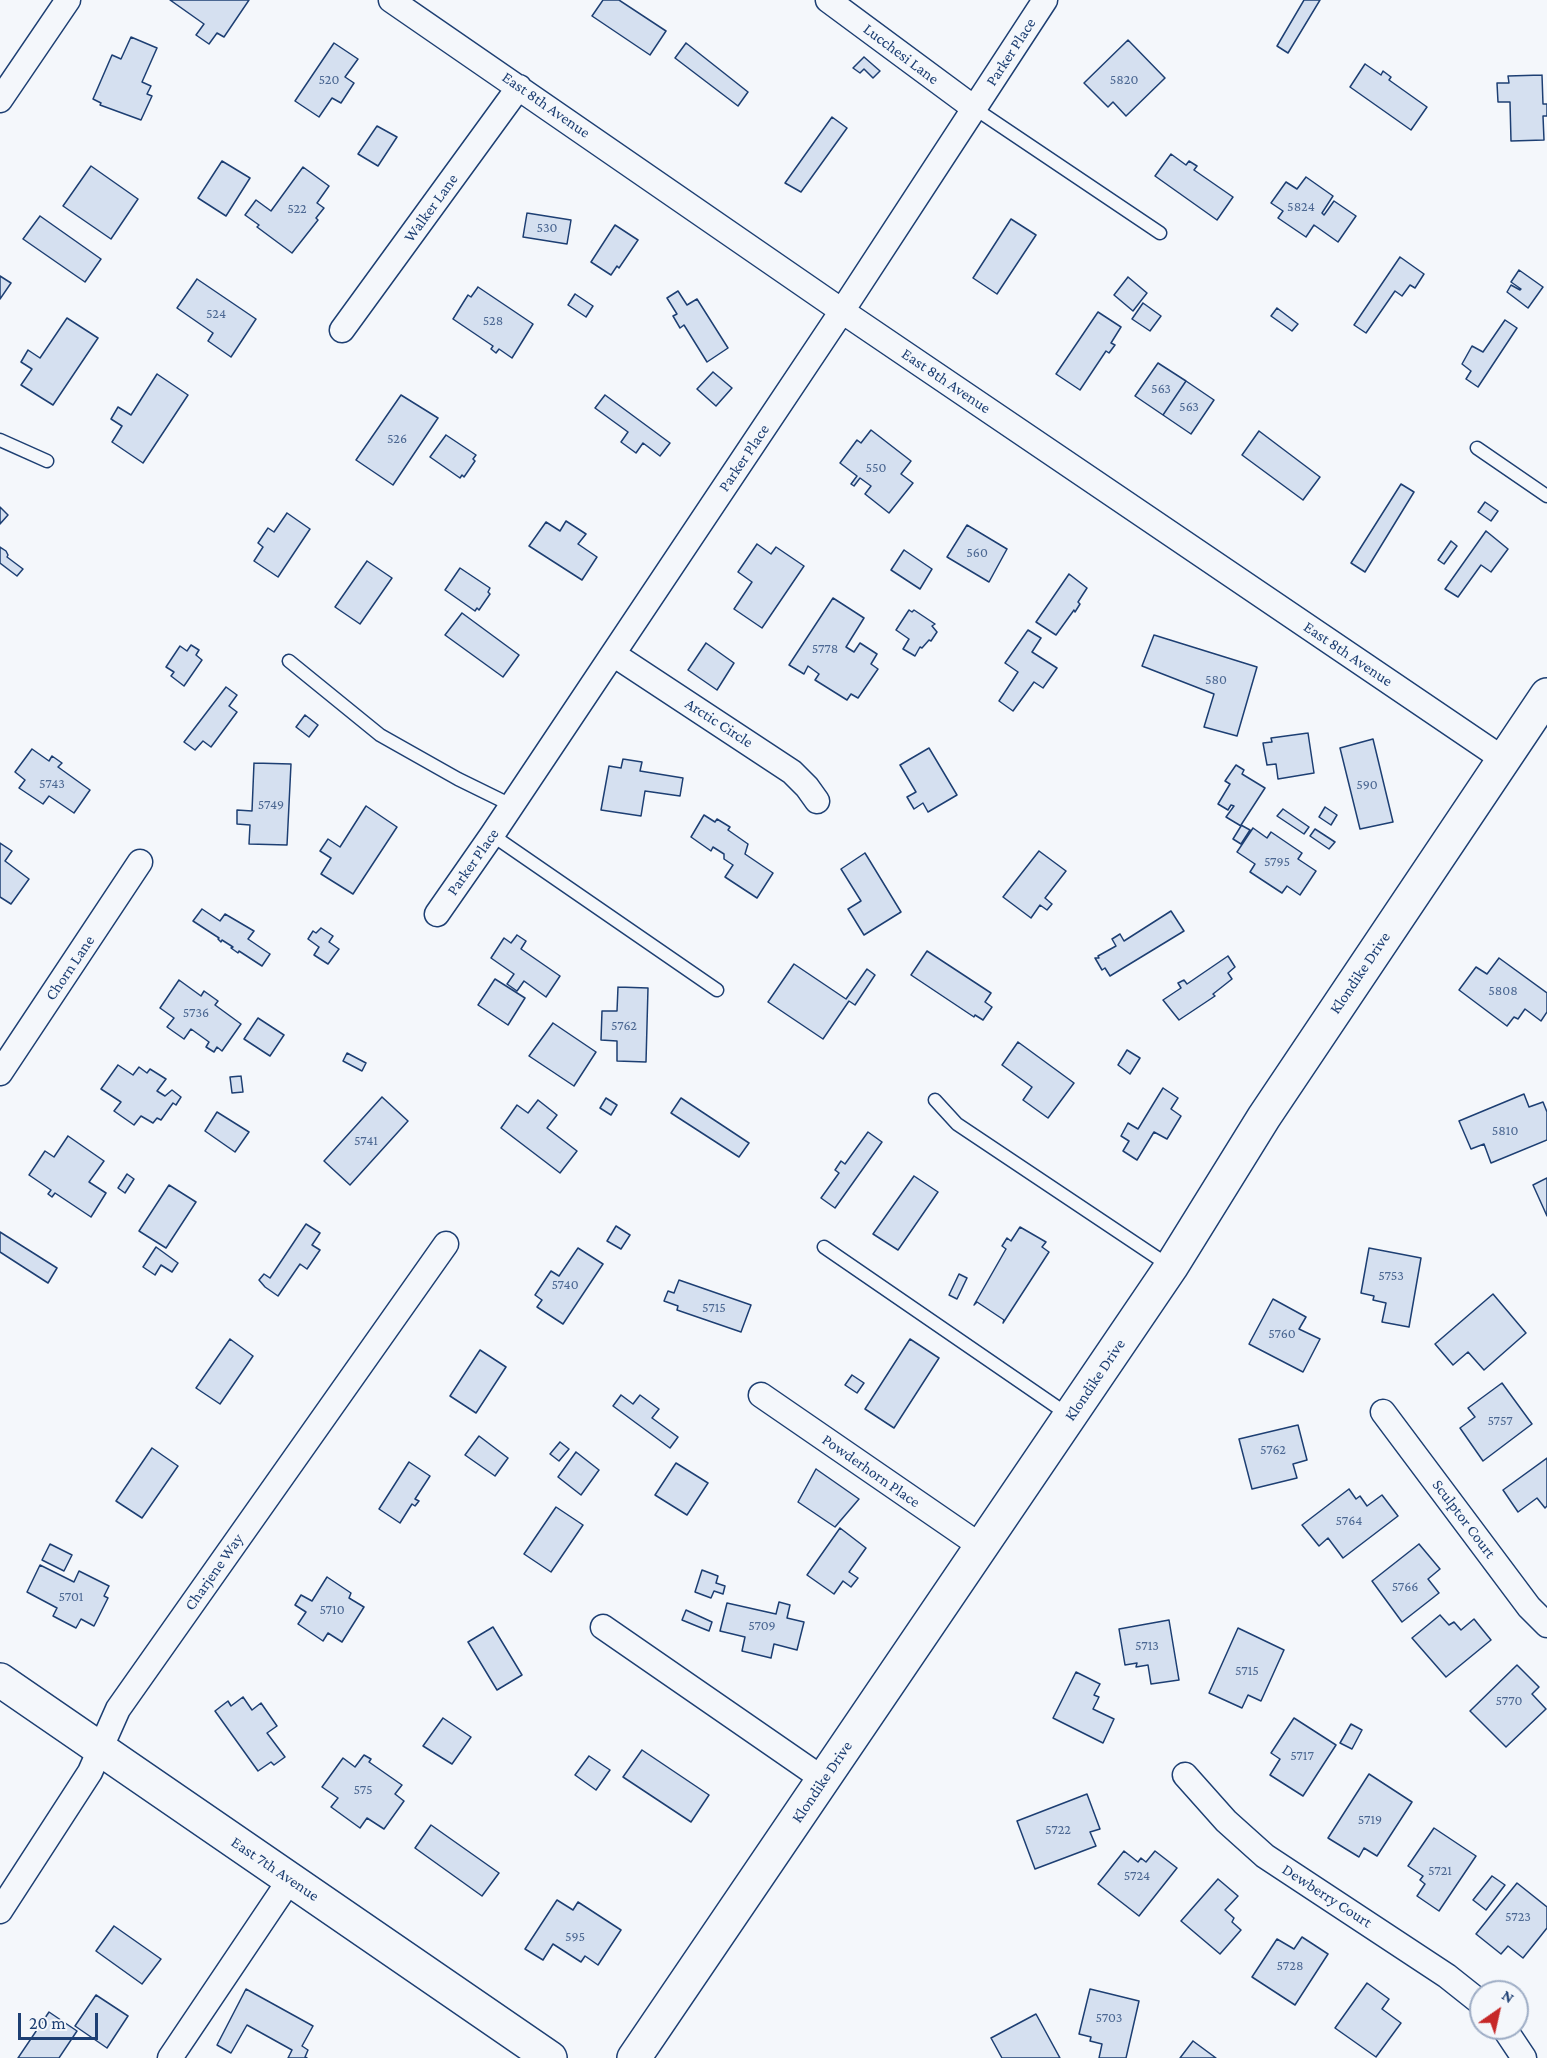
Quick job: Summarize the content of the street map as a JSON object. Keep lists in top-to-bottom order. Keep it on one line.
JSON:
{"streets":{"street":["Parker Place","Lucchesi Lane","East 8th Avenue","Walker Lane","Arctic Circle","Chorn Lane","Klondike Drive","Powderhorn Place","Sculptor Court","Charjene Way","East 7th Avenue","Dewberry Court"]},"crossings":[["Parker Place","Lucchesi Lane"],["Parker Place","East 8th Avenue"],["Parker Place","Arctic Circle"],["East 8th Avenue","Walker Lane"],["East 8th Avenue","Klondike Drive"],["Klondike Drive","Powderhorn Place"],["Charjene Way","East 7th Avenue"]],"house_numbers":["520","5820","5824","522","530","524","528","563","563","526","550","560","5778","580","5743","590","5749","5795","5808","5736","5762","5810","5741","5753","5740","5715","5760","5757","5762","5764","5766","5701","5710","5709","5713","5715","5770","5717","575","5719","5722","5721","5724","5723","595","5728","5703"],"scale_bar":"20 m","north":"top right"}
